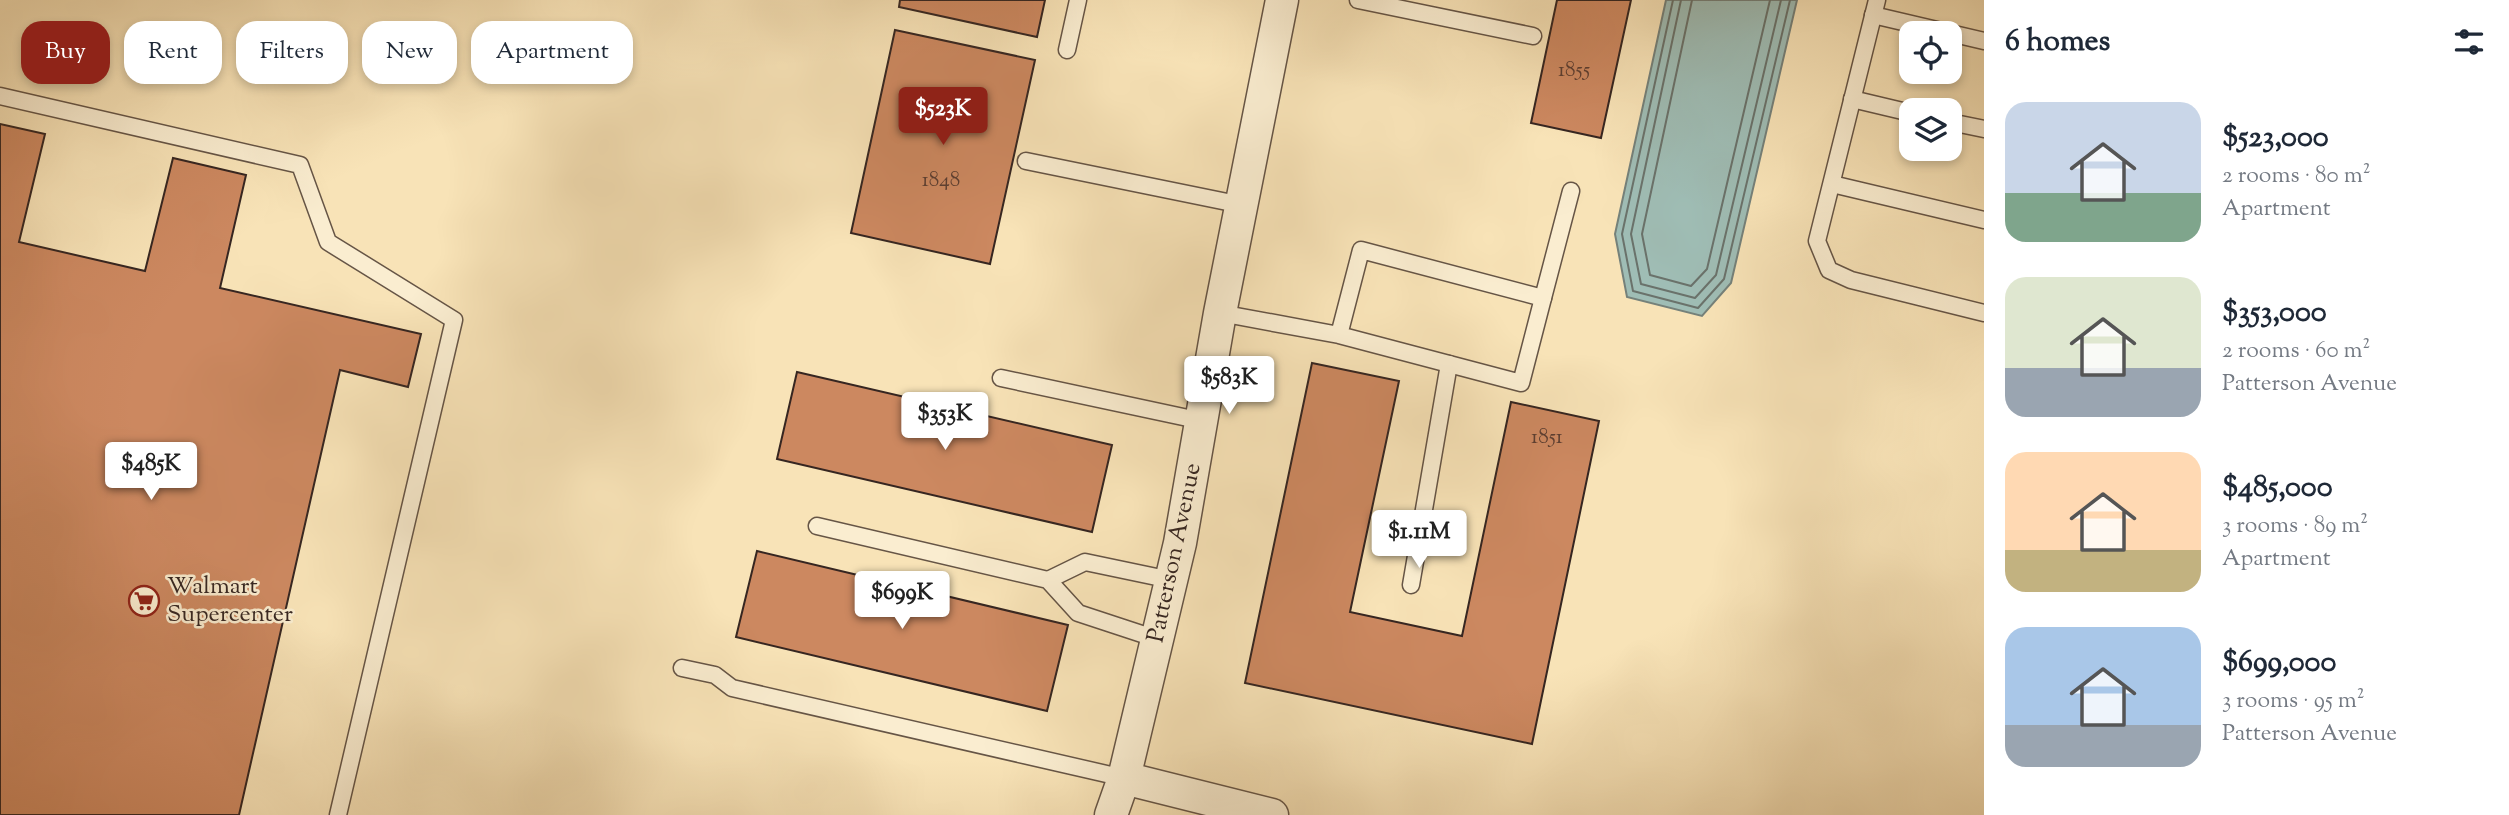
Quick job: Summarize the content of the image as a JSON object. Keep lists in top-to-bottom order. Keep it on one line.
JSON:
{"streets":{"street":["Patterson Avenue"]},"places":{"supermarket":["Walmart Supercenter"]},"house_numbers":["1855","1848","1851"],"page":{"heading":"6 homes","chip":["Buy","Rent","Filters","New","Apartment"],"list":[{"name":"$523,000","note":"2 rooms · 80 m² · Apartment"},{"name":"$353,000","note":"2 rooms · 60 m² · Patterson Avenue"},{"name":"$485,000","note":"3 rooms · 89 m² · Apartment"},{"name":"$699,000","note":"3 rooms · 95 m² · Patterson Avenue"}],"price":["$523K","$583K","$353K","$485K","$1.11M","$699K"]}}
